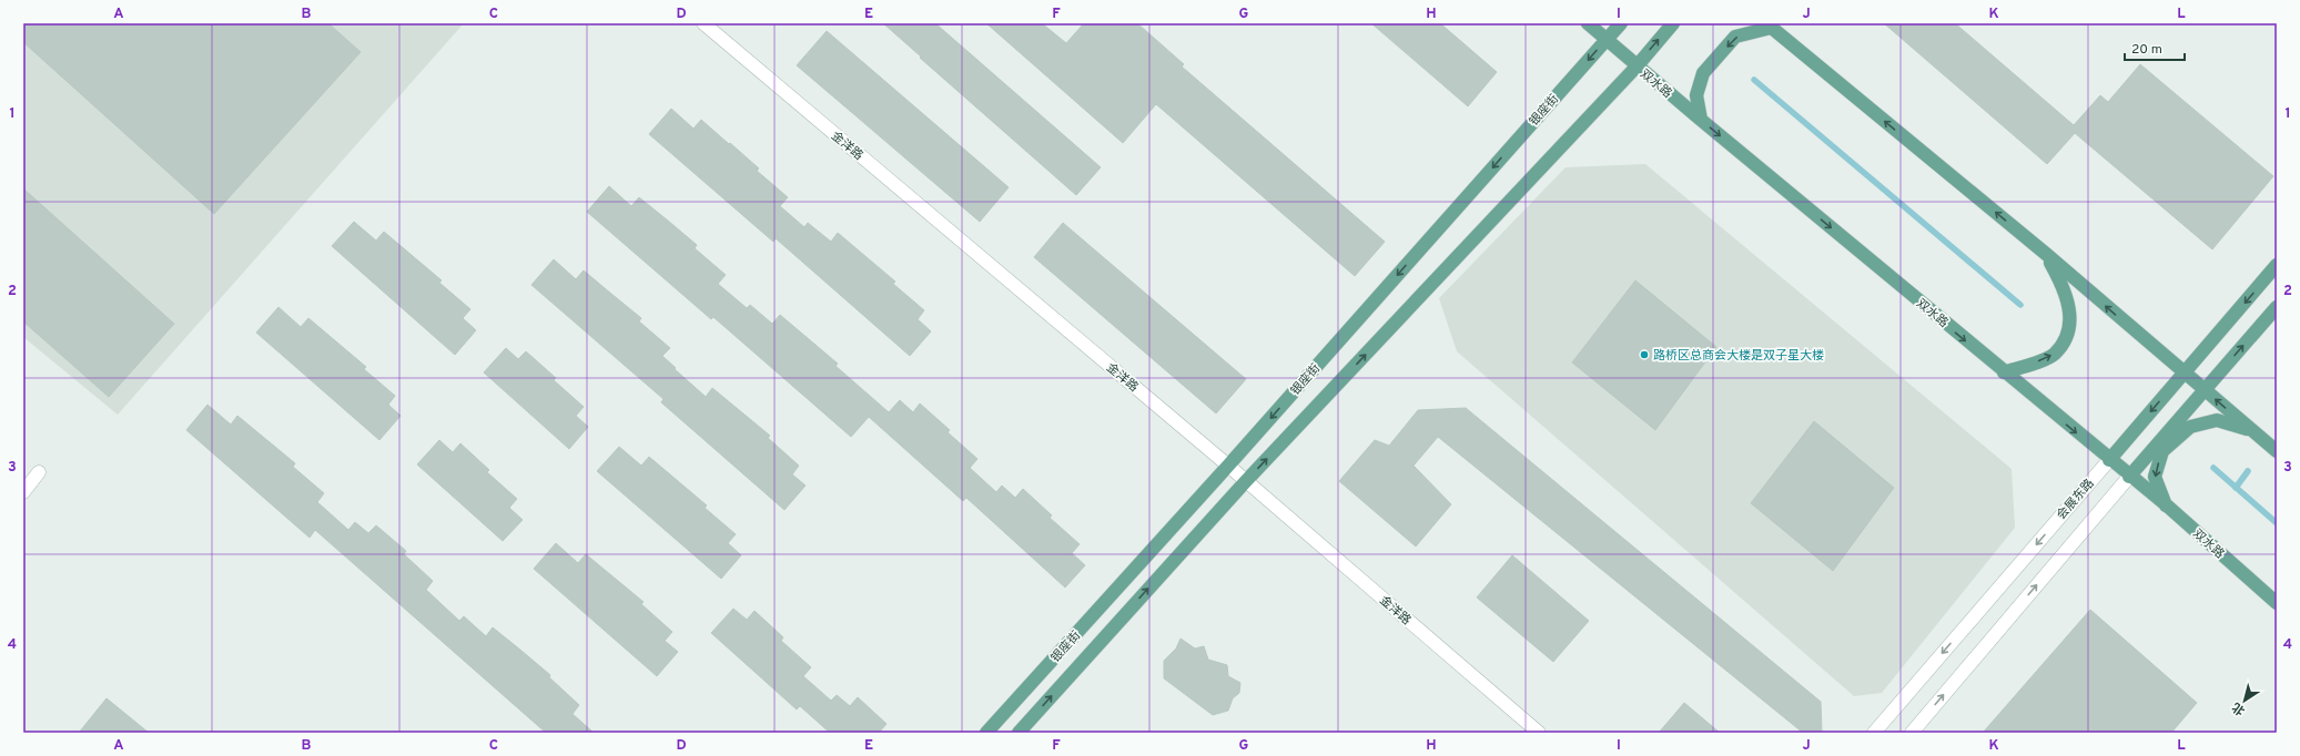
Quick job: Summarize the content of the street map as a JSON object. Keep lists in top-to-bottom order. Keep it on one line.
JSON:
{"streets":{"main road":["双水路","银座街","会展东路"],"street":["金洋路"]},"crossings":[["双水路","银座街"],["双水路","会展东路"],["银座街","金洋路"]],"places":["路桥区总商会大楼是双子星大楼"],"scale_bar":"20 m","north":"bottom left","grid":{"columns":["A","B","C","D","E","F","G","H","I","J","K","L"],"rows":["1","2","3","4"]}}
